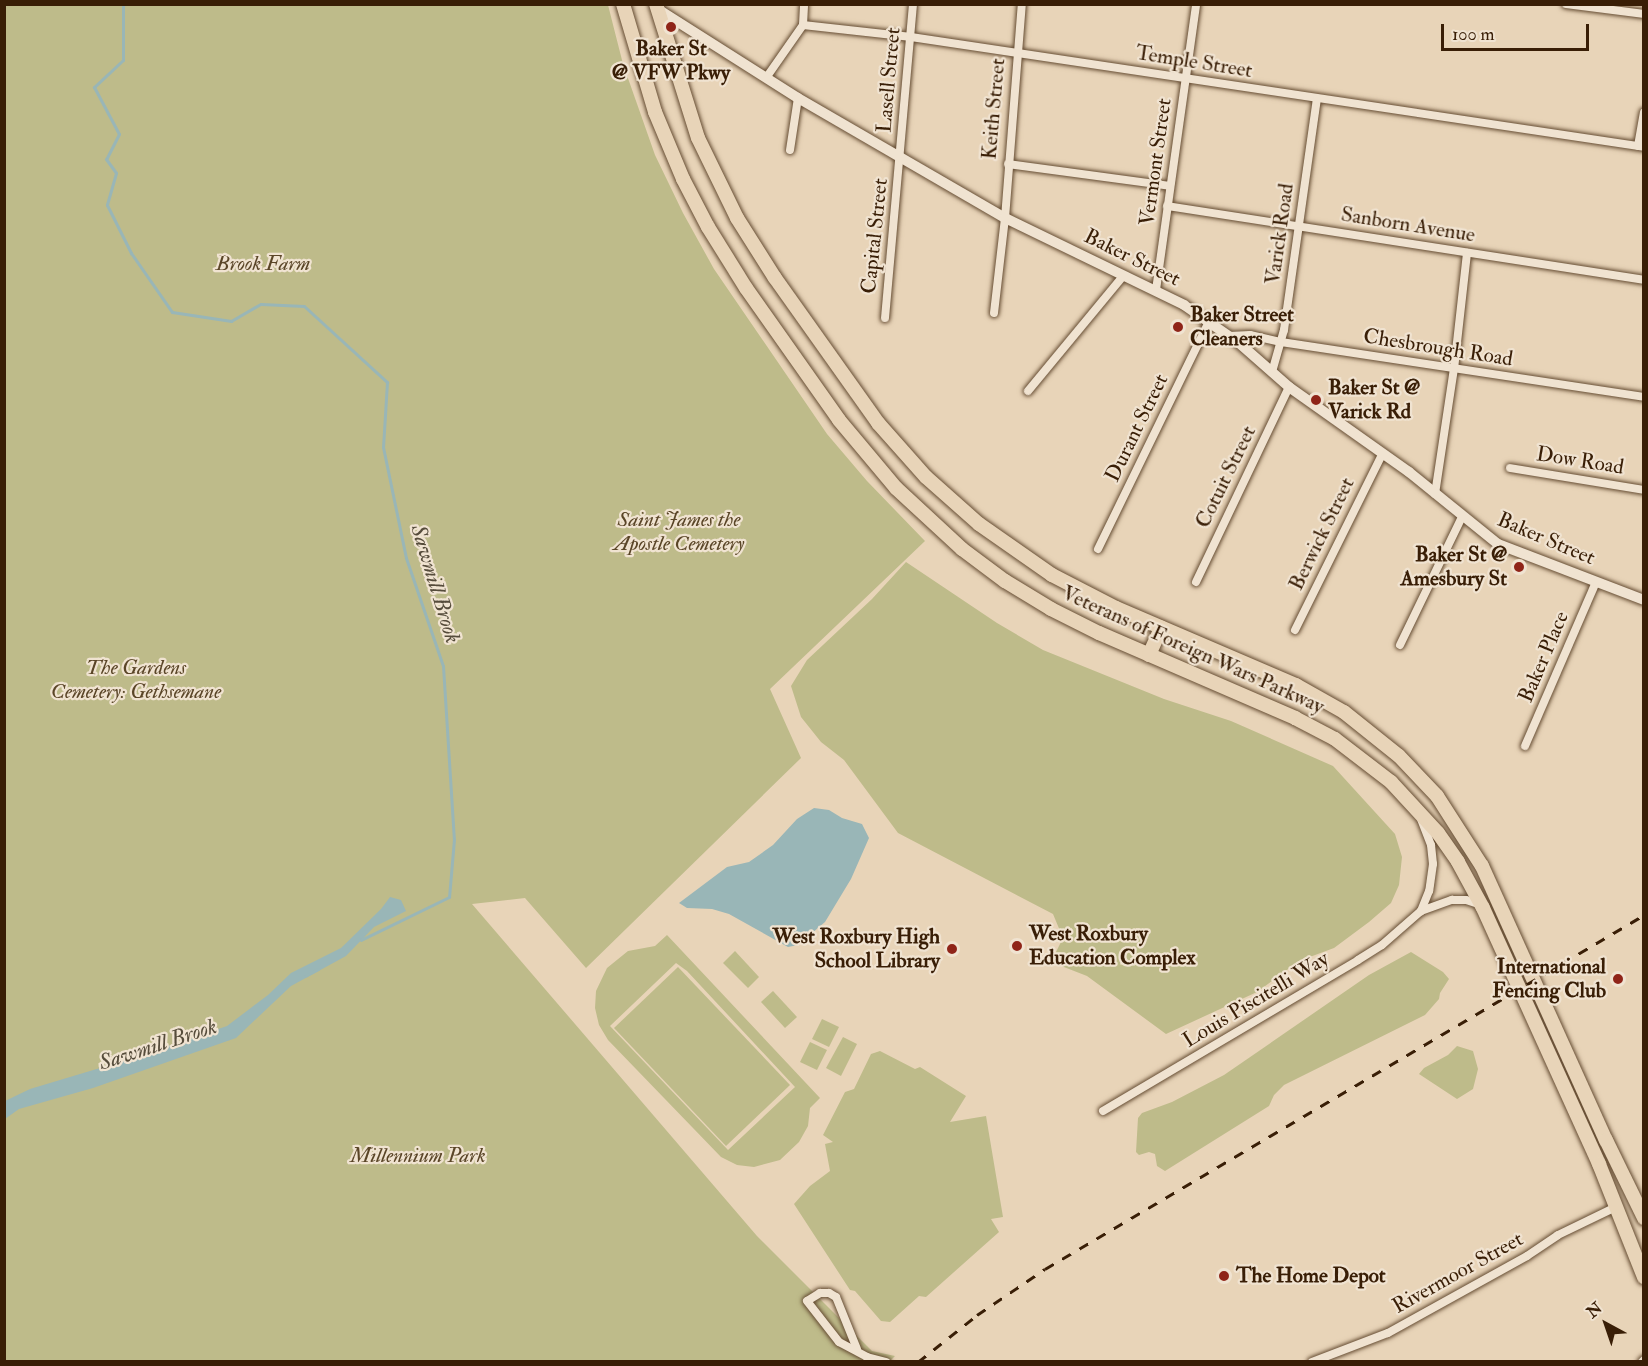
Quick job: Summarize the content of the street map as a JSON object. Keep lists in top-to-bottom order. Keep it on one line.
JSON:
{"streets":{"highway":["Veterans of Foreign Wars Parkway"],"street":["Temple Street","Lasell Street","Keith Street","Vermont Street","Sanborn Avenue","Varick Road","Capital Street","Baker Street","Chesbrough Road","Durant Street","Dow Road","Cotuit Street","Berwick Street","Baker Place","Louis Piscitelli Way","Rivermoor Street"]},"crossings":[["Temple Street","Lasell Street"],["Temple Street","Keith Street"],["Temple Street","Vermont Street"],["Temple Street","Varick Road"],["Lasell Street","Capital Street"],["Lasell Street","Baker Street"],["Keith Street","Baker Street"],["Vermont Street","Sanborn Avenue"],["Vermont Street","Baker Street"],["Sanborn Avenue","Varick Road"],["Varick Road","Baker Street"],["Varick Road","Chesbrough Road"],["Capital Street","Baker Street"],["Baker Street","Chesbrough Road"],["Baker Street","Durant Street"],["Baker Street","Cotuit Street"],["Baker Street","Berwick Street"],["Baker Street","Veterans of Foreign Wars Parkway"],["Baker Street","Baker Place"],["Veterans of Foreign Wars Parkway","Louis Piscitelli Way"],["Veterans of Foreign Wars Parkway","Rivermoor Street"]],"water":["Sawmill Brook"],"parks":["Brook Farm","Saint James the Apostle Cemetery","The Gardens Cemetery: Gethsemane","Millennium Park"],"places":["Baker St @ VFW Pkwy","Baker Street Cleaners","Baker St @ Varick Rd","Baker St @ Amesbury St","West Roxbury Education Complex","West Roxbury High School Library","International Fencing Club","The Home Depot"],"scale_bar":"100 m","north":"top left"}
